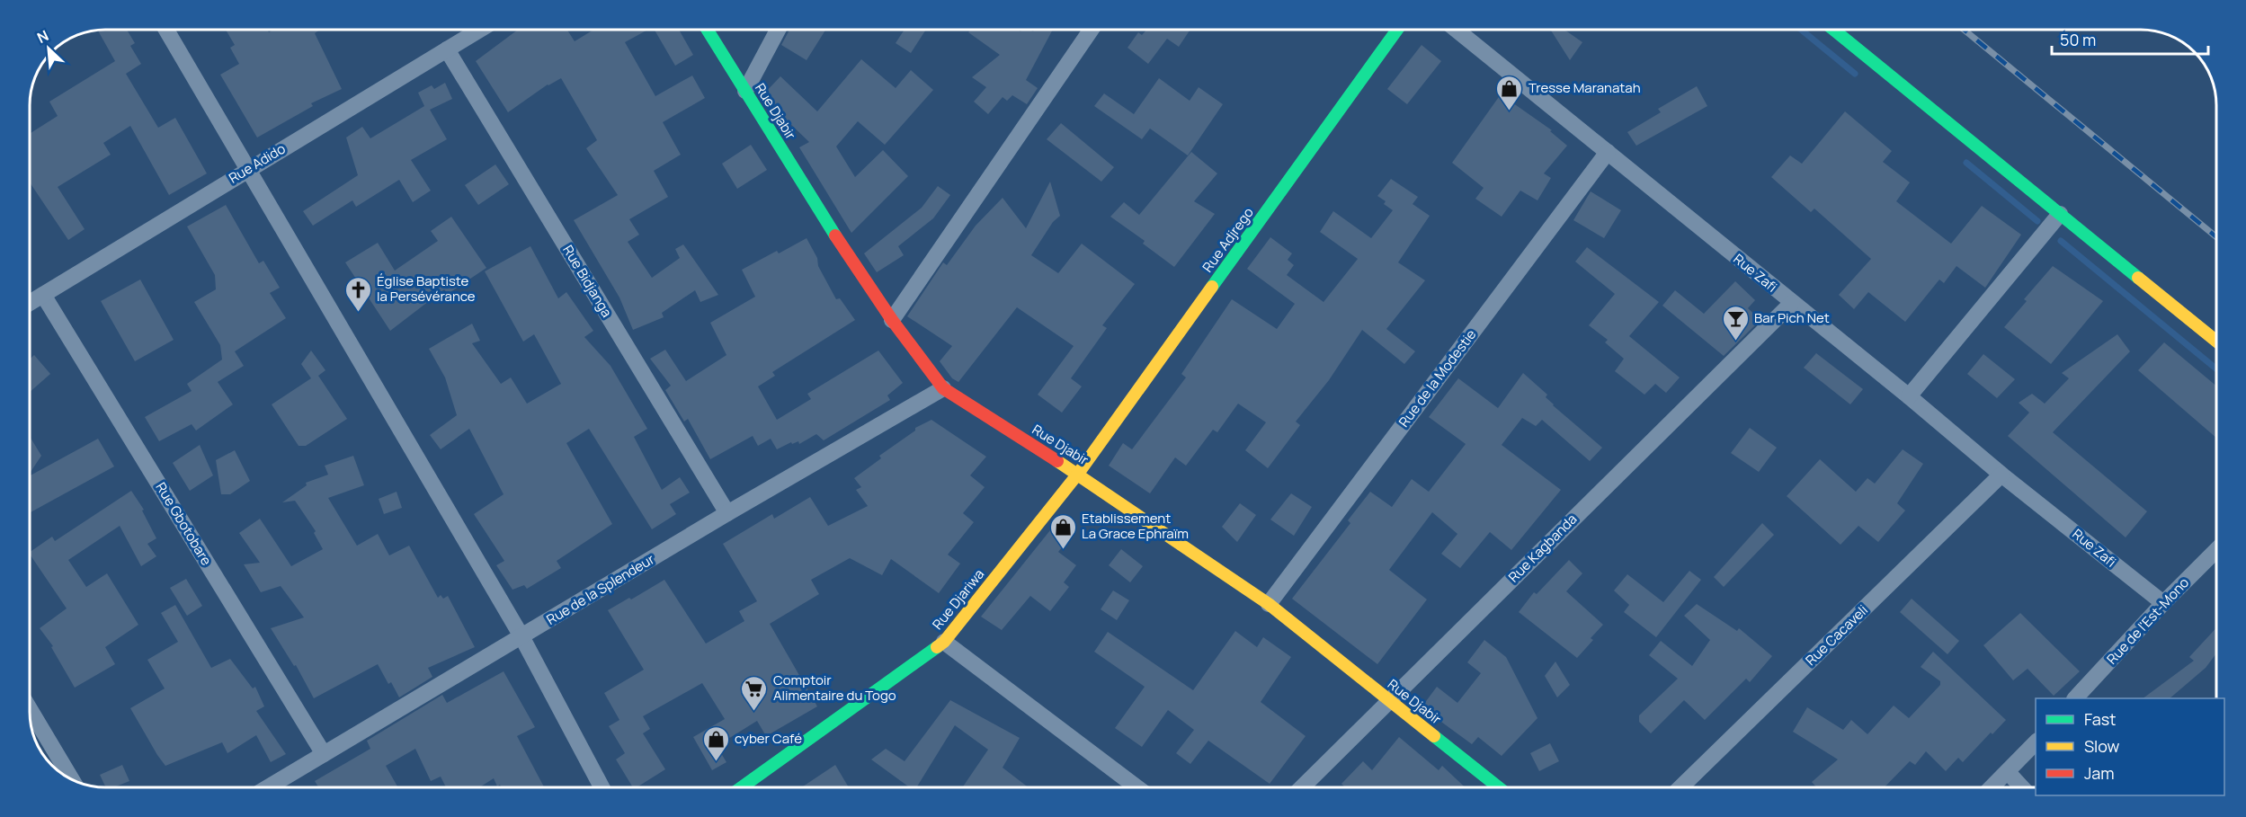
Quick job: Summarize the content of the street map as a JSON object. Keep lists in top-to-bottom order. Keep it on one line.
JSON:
{"streets":{"street":["Rue Djabir","Rue Adido","Rue Adjrego","Rue Zafi","Rue Bidjanga","Rue de la Modestie","Rue Gbotobare","Rue Kagbanda","Rue de la Splendeur","Rue Djariwa","Rue de l'Est-Mono","Rue Cacaveli"]},"crossings":[["Rue Djabir","Rue Adjrego"],["Rue Djabir","Rue de la Modestie"],["Rue Djabir","Rue Kagbanda"],["Rue Djabir","Rue de la Splendeur"],["Rue Djabir","Rue Djariwa"],["Rue Adido","Rue Bidjanga"],["Rue Adido","Rue Gbotobare"],["Rue Adjrego","Rue Djariwa"],["Rue Zafi","Rue de la Modestie"],["Rue Zafi","Rue Kagbanda"],["Rue Zafi","Rue de l'Est-Mono"],["Rue Zafi","Rue Cacaveli"],["Rue Bidjanga","Rue de la Splendeur"],["Rue Gbotobare","Rue de la Splendeur"]],"places":{"shop":["Tresse Maranatah","Etablissement La Grace Ephraïm","cyber Café"],"church":["Église Baptiste la Persévérance"],"bar":["Bar Pich Net"],"supermarket":["Comptoir Alimentaire du Togo"]},"legend":["Fast","Slow","Jam"],"scale_bar":"50 m","north":"top left"}
